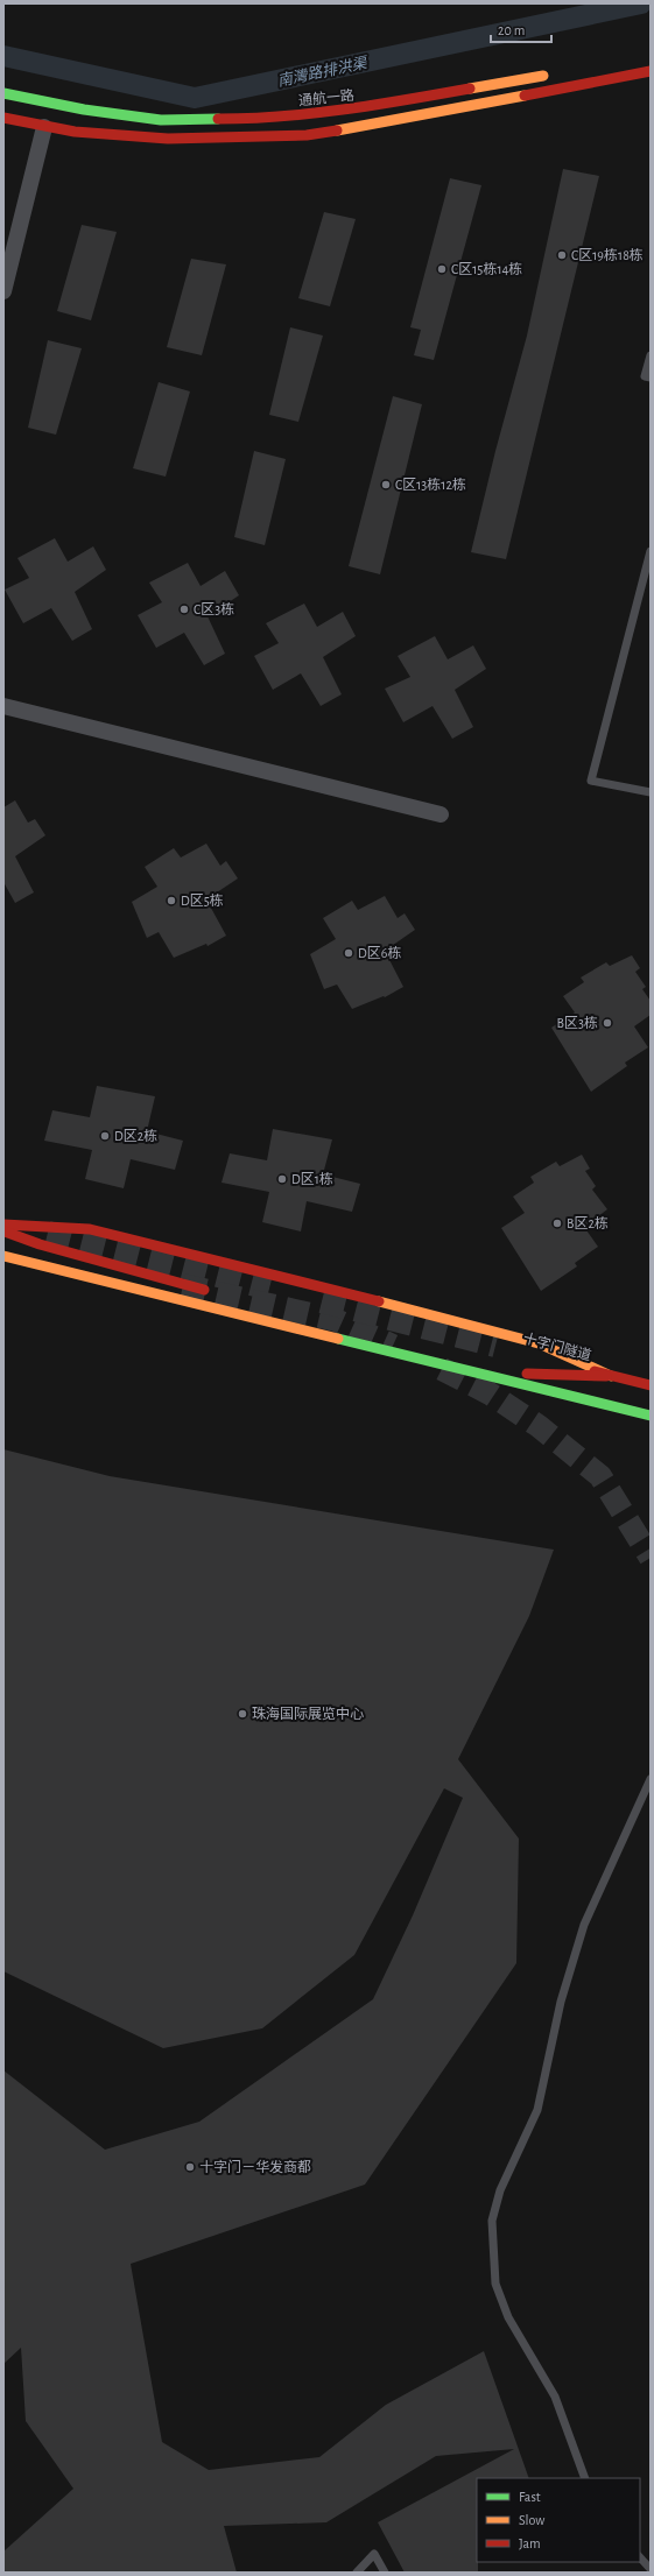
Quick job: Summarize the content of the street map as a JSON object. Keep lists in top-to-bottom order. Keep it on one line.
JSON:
{"streets":{"main road":["通航一路","十字门隧道"]},"water":["南灣路排洪渠"],"places":["C区19栋18栋","C区15栋14栋","C区13栋12栋","C区3栋","D区5栋","D区6栋","B区3栋","D区2栋","D区1栋","B区2栋","珠海国际展览中心","十字门－华发商都"],"legend":["Fast","Slow","Jam"],"scale_bar":"20 m"}
